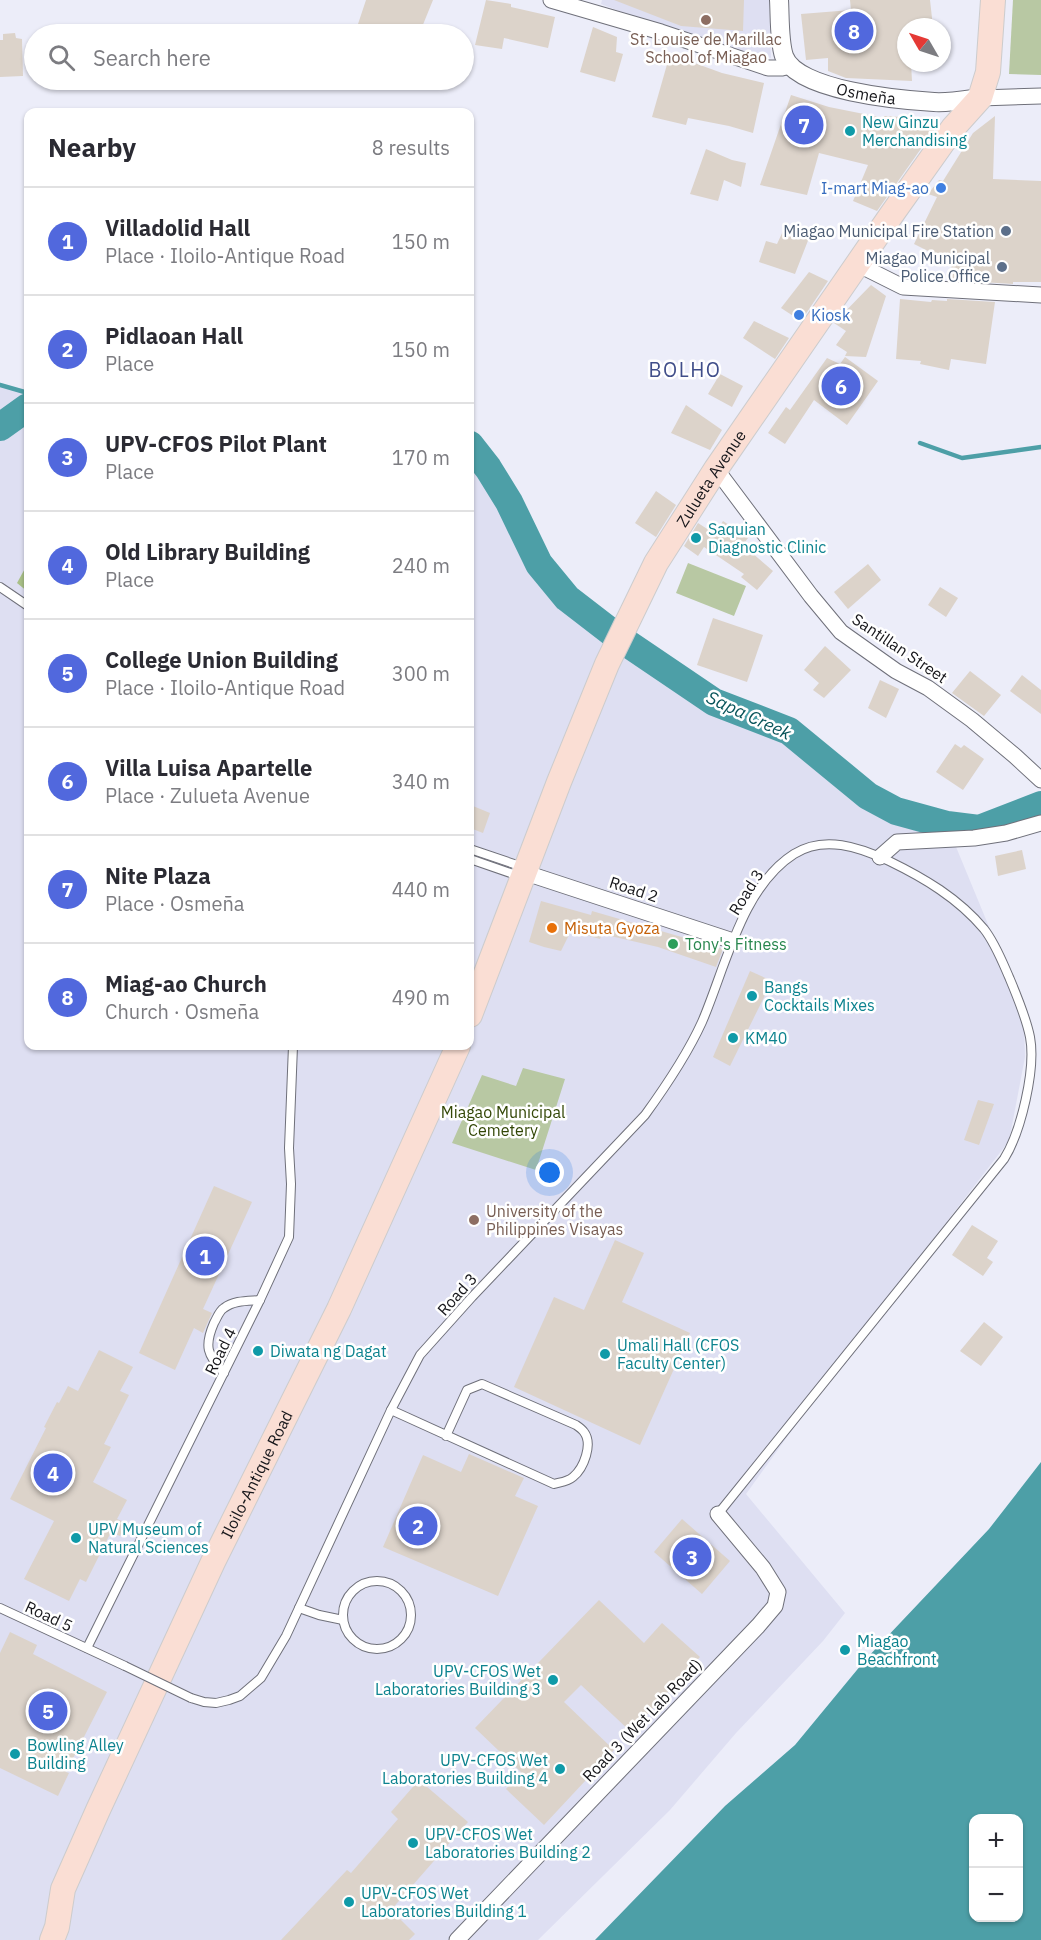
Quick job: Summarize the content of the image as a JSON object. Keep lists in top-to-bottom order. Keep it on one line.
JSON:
{"streets":{"main road":["Zulueta Avenue","Iloilo-Antique Road"],"street":["Osmeña","Santillan Street","Road 2","Road 3 (Wet Lab Road)"],"lane":["Road 3","Road 4","Road 5"]},"crossings":[["Osmeña","Zulueta Avenue"],["Zulueta Avenue","Santillan Street"],["Zulueta Avenue","Road 2"],["Road 2","Road 3"],["Road 3","Road 5"],["Road 3","Road 3 (Wet Lab Road)"],["Road 4","Road 5"]],"districts":["BOLHO"],"water":["Sapa Creek"],"parks":["Miagao Municipal Cemetery"],"places":["St. Louise de Marillac School of Miagao","New Ginzu Merchandising","I-mart Miag-ao","Miagao Municipal Fire Station","Miagao Municipal Police Office","Kiosk","Saquian Diagnostic Clinic","Misuta Gyoza","Tony's Fitness","Bangs Cocktails Mixes","KM40","University of the Philippines Visayas","Diwata ng Dagat","Umali Hall (CFOS Faculty Center)","UPV Museum of Natural Sciences","Miagao Beachfront","UPV-CFOS Wet Laboratories Building 3","Bowling Alley Building","UPV-CFOS Wet Laboratories Building 4","UPV-CFOS Wet Laboratories Building 2","UPV-CFOS Wet Laboratories Building 1"],"north":"top left","page":{"pins":["8","7","6","1","4","2","3","5"],"search":"Search here","heading":["Nearby","8 results"],"list":[{"mark":"1","name":"Villadolid Hall","note":"Place · Iloilo-Antique Road","value":"150 m"},{"mark":"2","name":"Pidlaoan Hall","note":"Place","value":"150 m"},{"mark":"3","name":"UPV-CFOS Pilot Plant","note":"Place","value":"170 m"},{"mark":"4","name":"Old Library Building","note":"Place","value":"240 m"},{"mark":"5","name":"College Union Building","note":"Place · Iloilo-Antique Road","value":"300 m"},{"mark":"6","name":"Villa Luisa Apartelle","note":"Place · Zulueta Avenue","value":"340 m"},{"mark":"7","name":"Nite Plaza","note":"Place · Osmeña","value":"440 m"},{"mark":"8","name":"Miag-ao Church","note":"Church · Osmeña","value":"490 m"}],"map_buttons":["+","−"]}}
